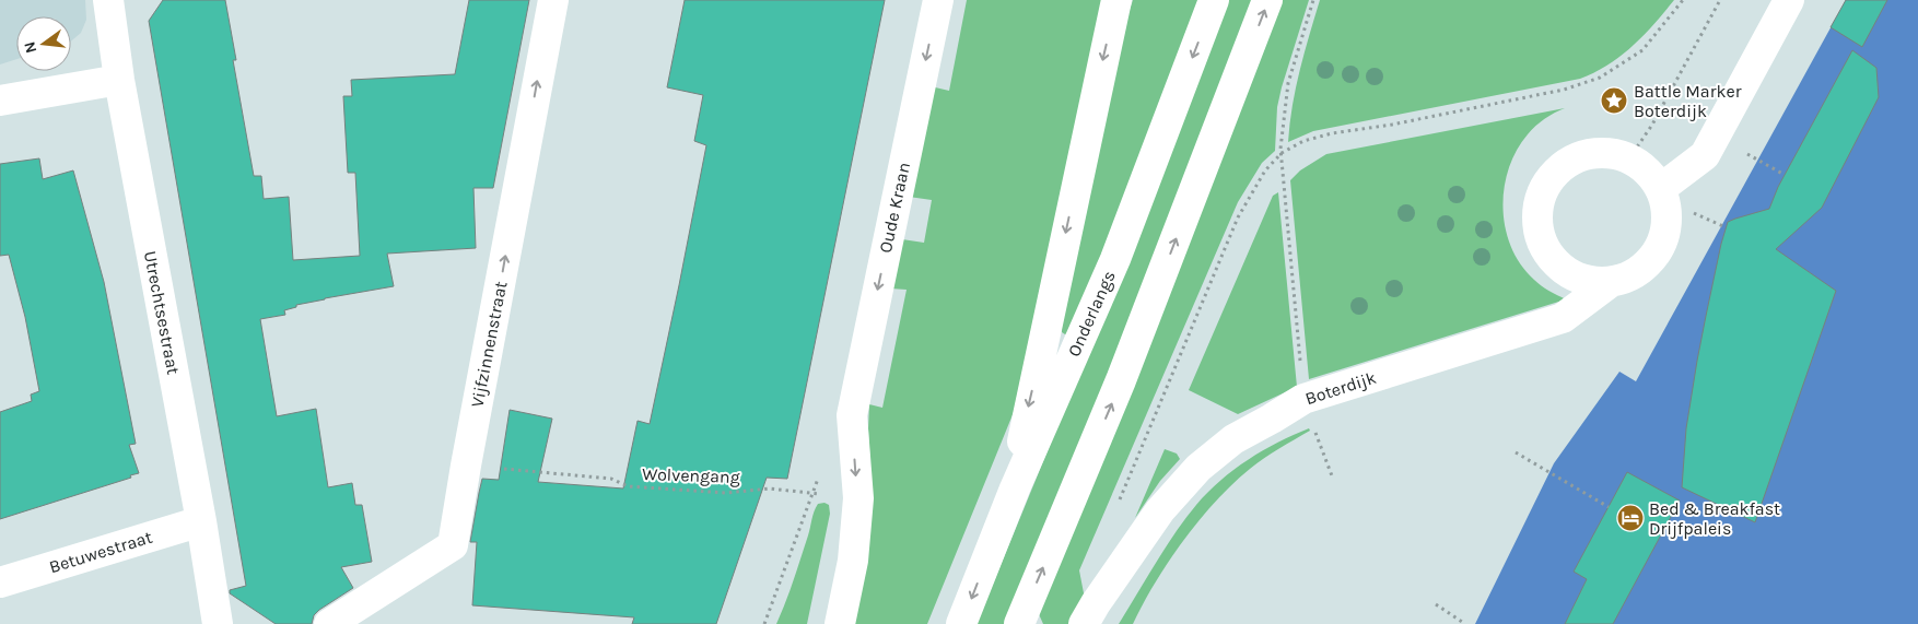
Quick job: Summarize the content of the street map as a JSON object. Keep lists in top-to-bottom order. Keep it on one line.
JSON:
{"streets":{"street":["Oude Kraan","Utrechtsestraat","Onderlangs","Vijfzinnenstraat","Boterdijk","Betuwestraat"],"path":["Wolvengang"]},"crossings":[["Oude Kraan","Wolvengang"],["Utrechtsestraat","Betuwestraat"]],"one_way":["Vijfzinnenstraat"],"places":{"place":["Battle Marker Boterdijk"],"hotel":["Bed & Breakfast Drijfpaleis"]},"north":"left"}
